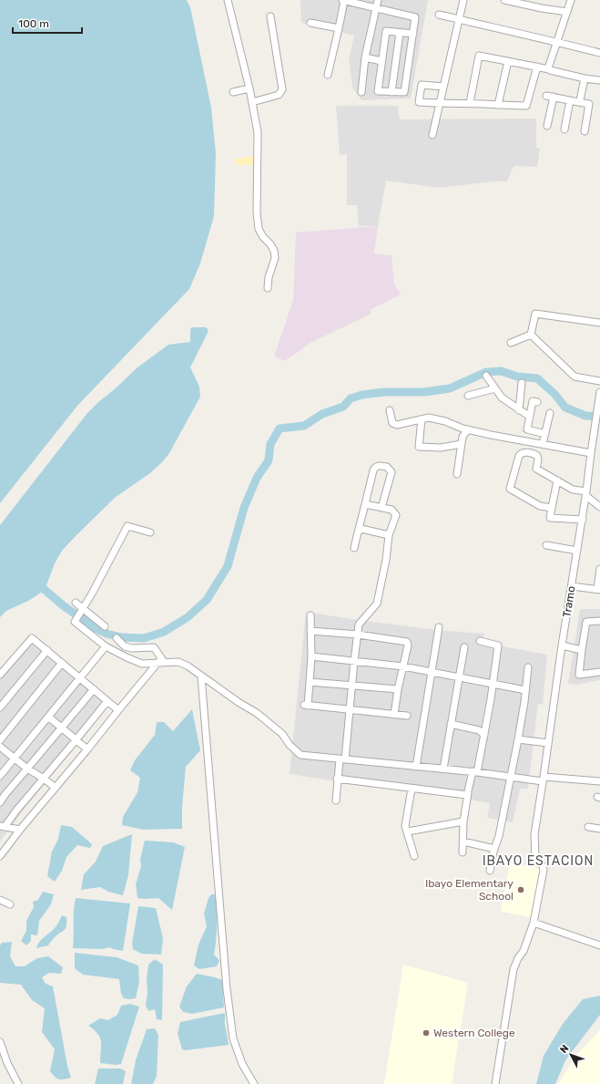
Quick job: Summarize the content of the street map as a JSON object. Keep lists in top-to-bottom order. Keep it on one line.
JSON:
{"streets":{"street":["Tramo"]},"districts":["IBAYO ESTACION"],"places":["Ibayo Elementary School","Western College"],"scale_bar":"100 m","north":"top left"}
